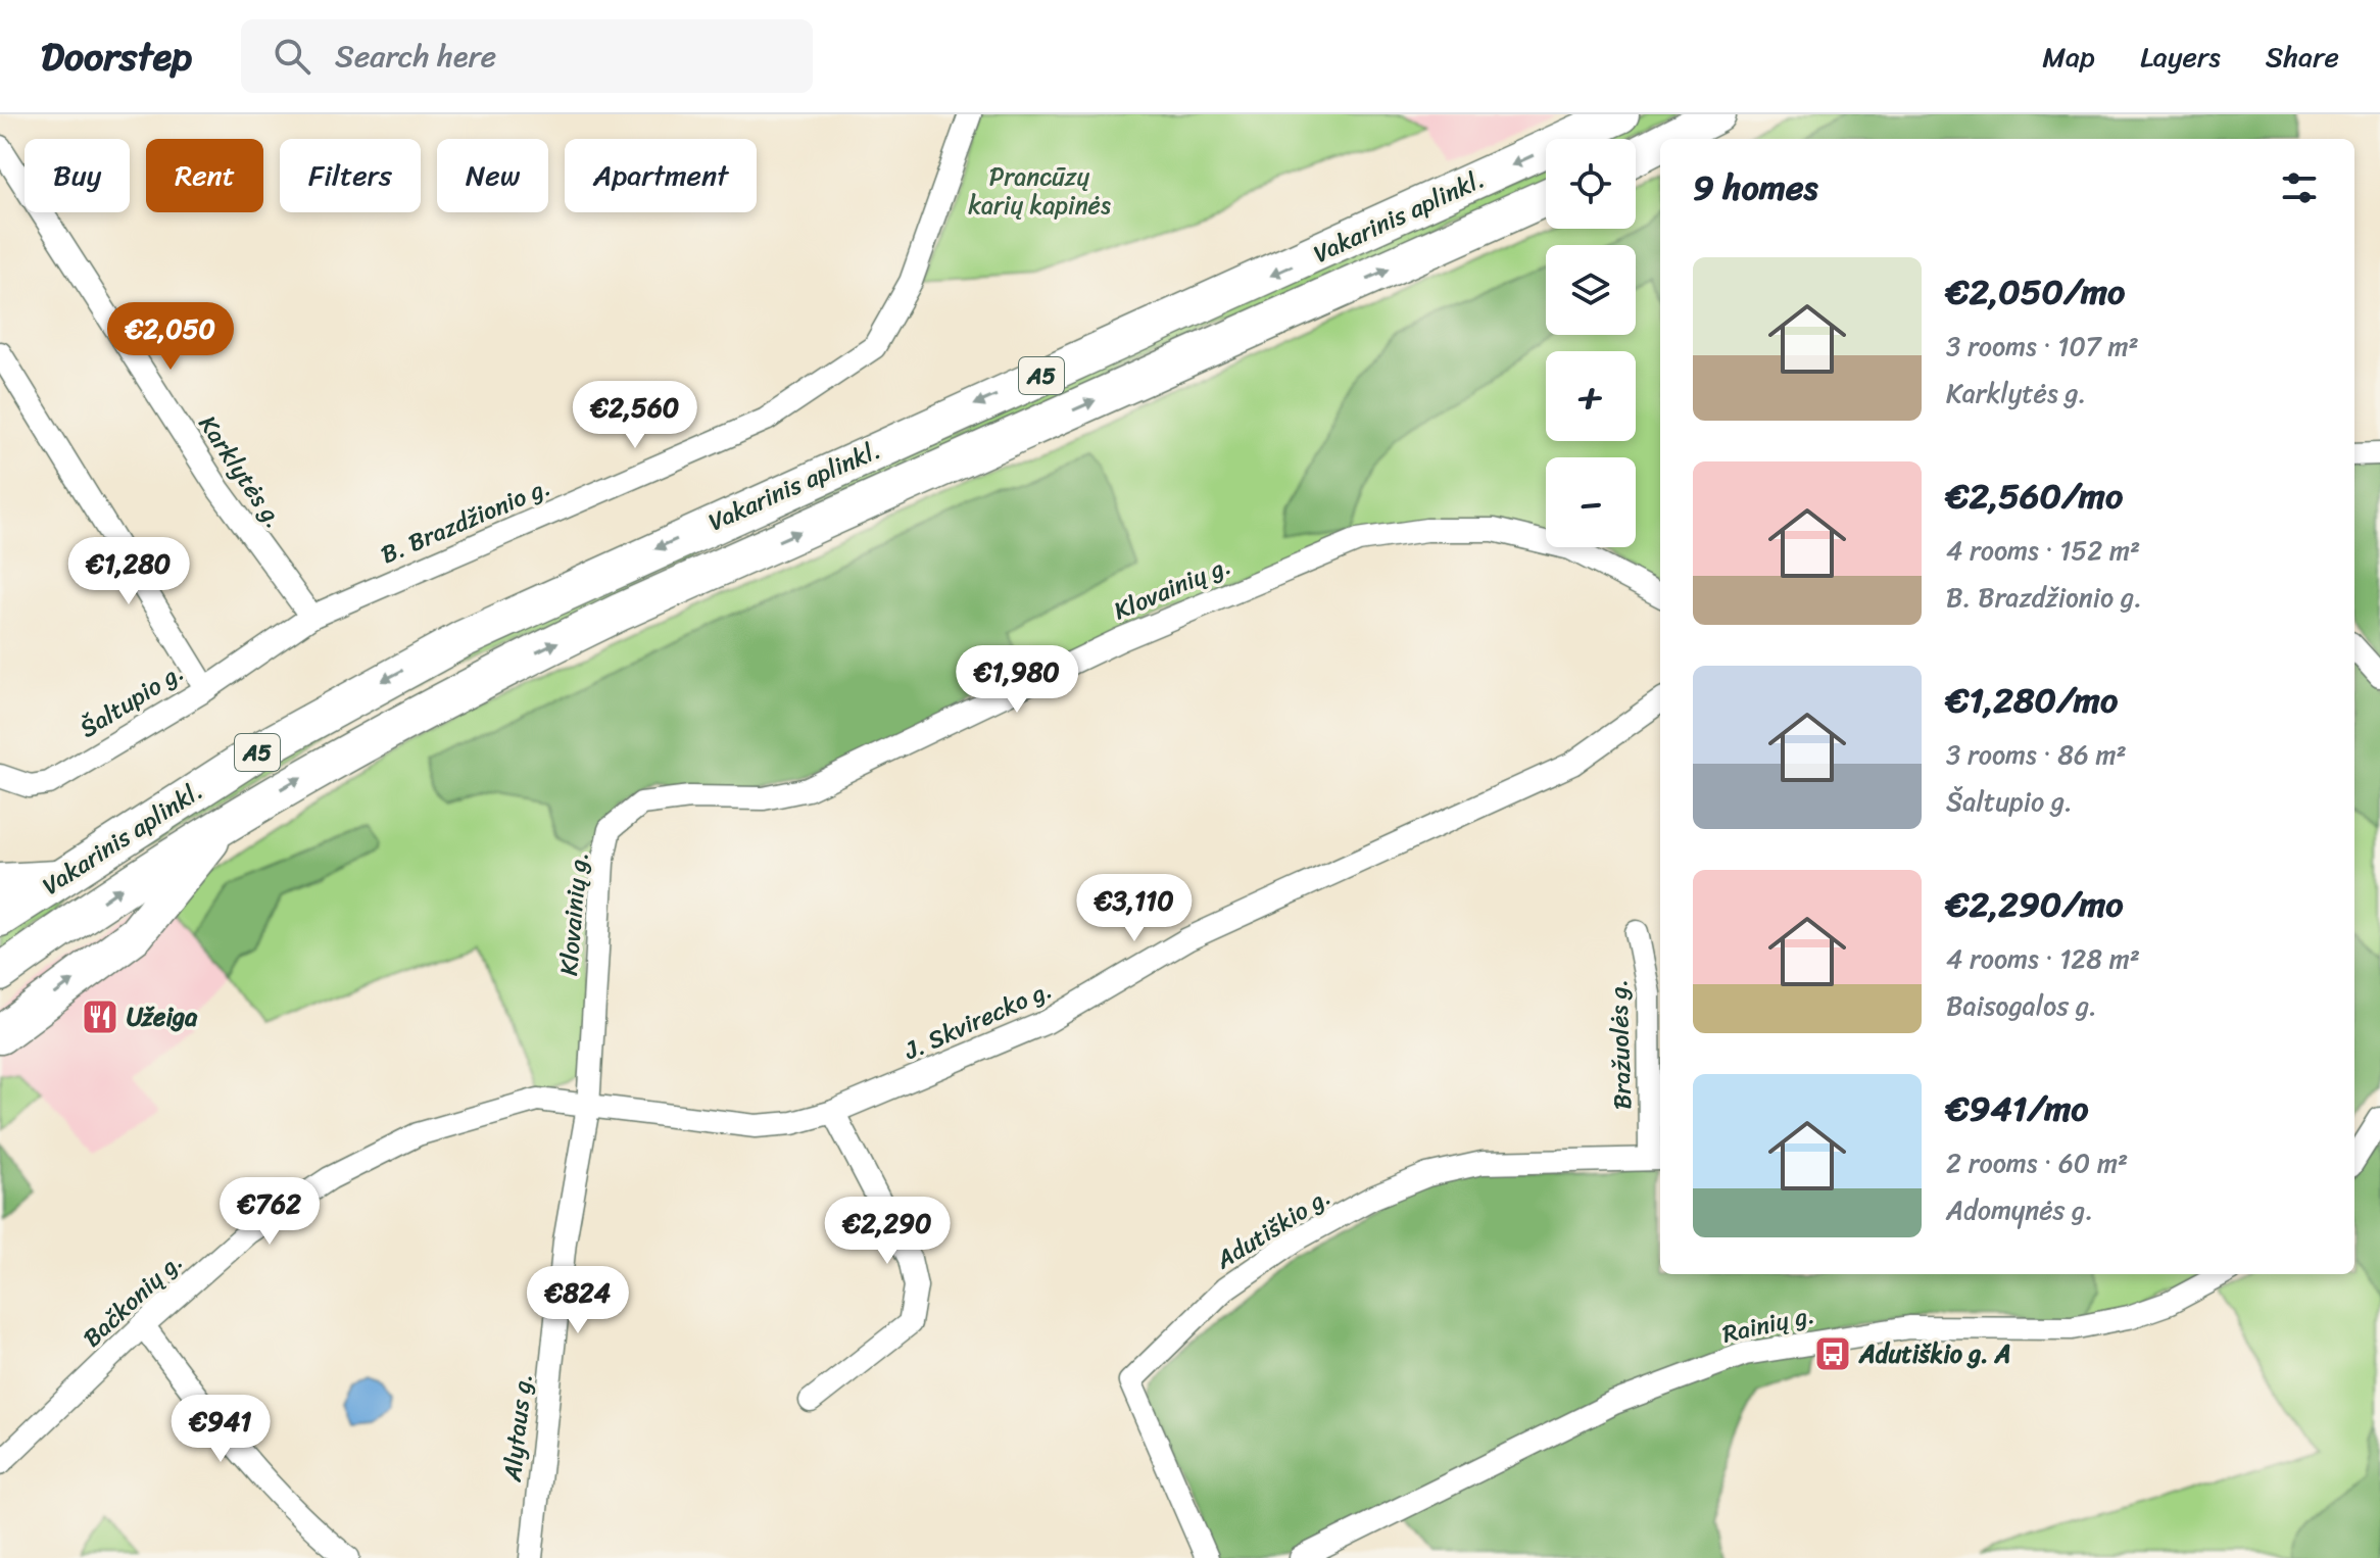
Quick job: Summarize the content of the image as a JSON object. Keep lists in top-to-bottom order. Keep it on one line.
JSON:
{"streets":{"highway":["Vakarinis aplinkl.","A5"],"street":["Karklytės g.","B. Brazdžionio g.","Klovainių g.","Šaltupio g.","J. Skvirecko g.","Bražuolės g.","Adutiškio g.","Bačkonių g.","Rainių g.","Alytaus g."]},"crossings":[["Karklytės g.","B. Brazdžionio g."],["B. Brazdžionio g.","Šaltupio g."],["Klovainių g.","J. Skvirecko g."],["Klovainių g.","Bačkonių g."],["Klovainių g.","Alytaus g."],["J. Skvirecko g.","Bačkonių g."],["J. Skvirecko g.","Alytaus g."],["Bražuolės g.","Adutiškio g."],["Bačkonių g.","Alytaus g."]],"parks":["Prancūzų karių kapinės"],"places":{"restaurant":["Užeiga"],"bus stop":["Adutiškio g. A"]},"page":{"header":"Doorstep","search":"Search here","nav":["Map","Layers","Share"],"map_buttons":["+","−"],"chip":["Buy","Rent","Filters","New","Apartment"],"heading":"9 homes","list":[{"name":"€2,050/mo","note":"3 rooms · 107 m² · Karklytės g."},{"name":"€2,560/mo","note":"4 rooms · 152 m² · B. Brazdžionio g."},{"name":"€1,280/mo","note":"3 rooms · 86 m² · Šaltupio g."},{"name":"€2,290/mo","note":"4 rooms · 128 m² · Baisogalos g."},{"name":"€941/mo","note":"2 rooms · 60 m² · Adomynės g."}],"price":["€2,050","€2,560","€1,280","€1,980","€3,110","€762","€2,290","€824","€941"]}}
